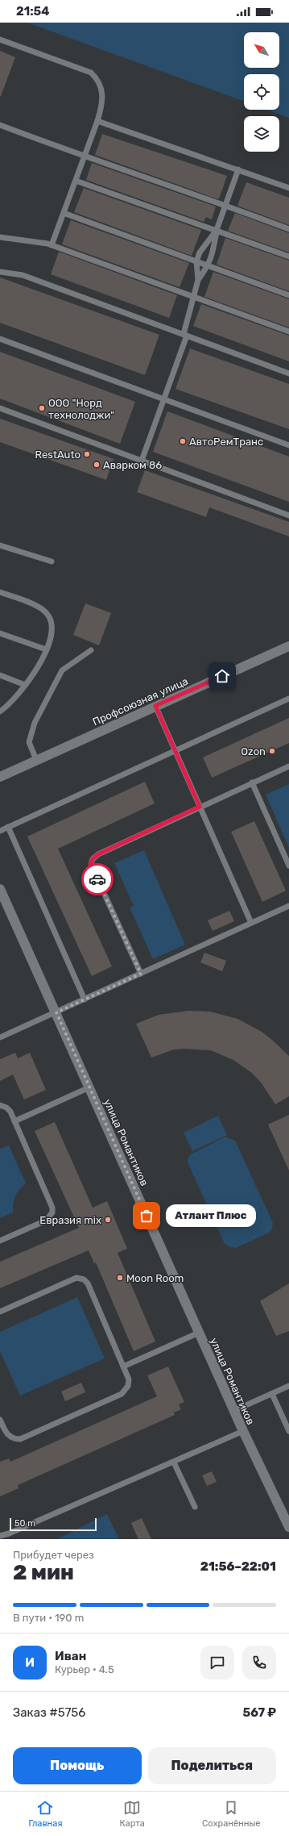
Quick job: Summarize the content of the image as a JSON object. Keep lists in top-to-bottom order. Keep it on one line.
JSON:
{"streets":{"street":["Профсоюзная улица","улица Романтиков"]},"places":["ООО \"Норд технолоджи\"","АвтоРемТранс","RestAuto","Аварком 86","Ozon","Атлант Плюс","Евразия mix","Moon Room"],"scale_bar":"50 m","north":"top left","page":{"status":"21:54","bubble":"Атлант Плюс","scale":"50 m","heading":["2 мин","Прибудет через","21:56–22:01"],"panel":["Иван","Курьер · 4.5","Заказ #5756","567 ₽"],"bar":"В пути · 190 m","round":"И","buttons":["Помощь","Поделиться"],"tabs":["Главная","Карта","Сохранённые"]}}
